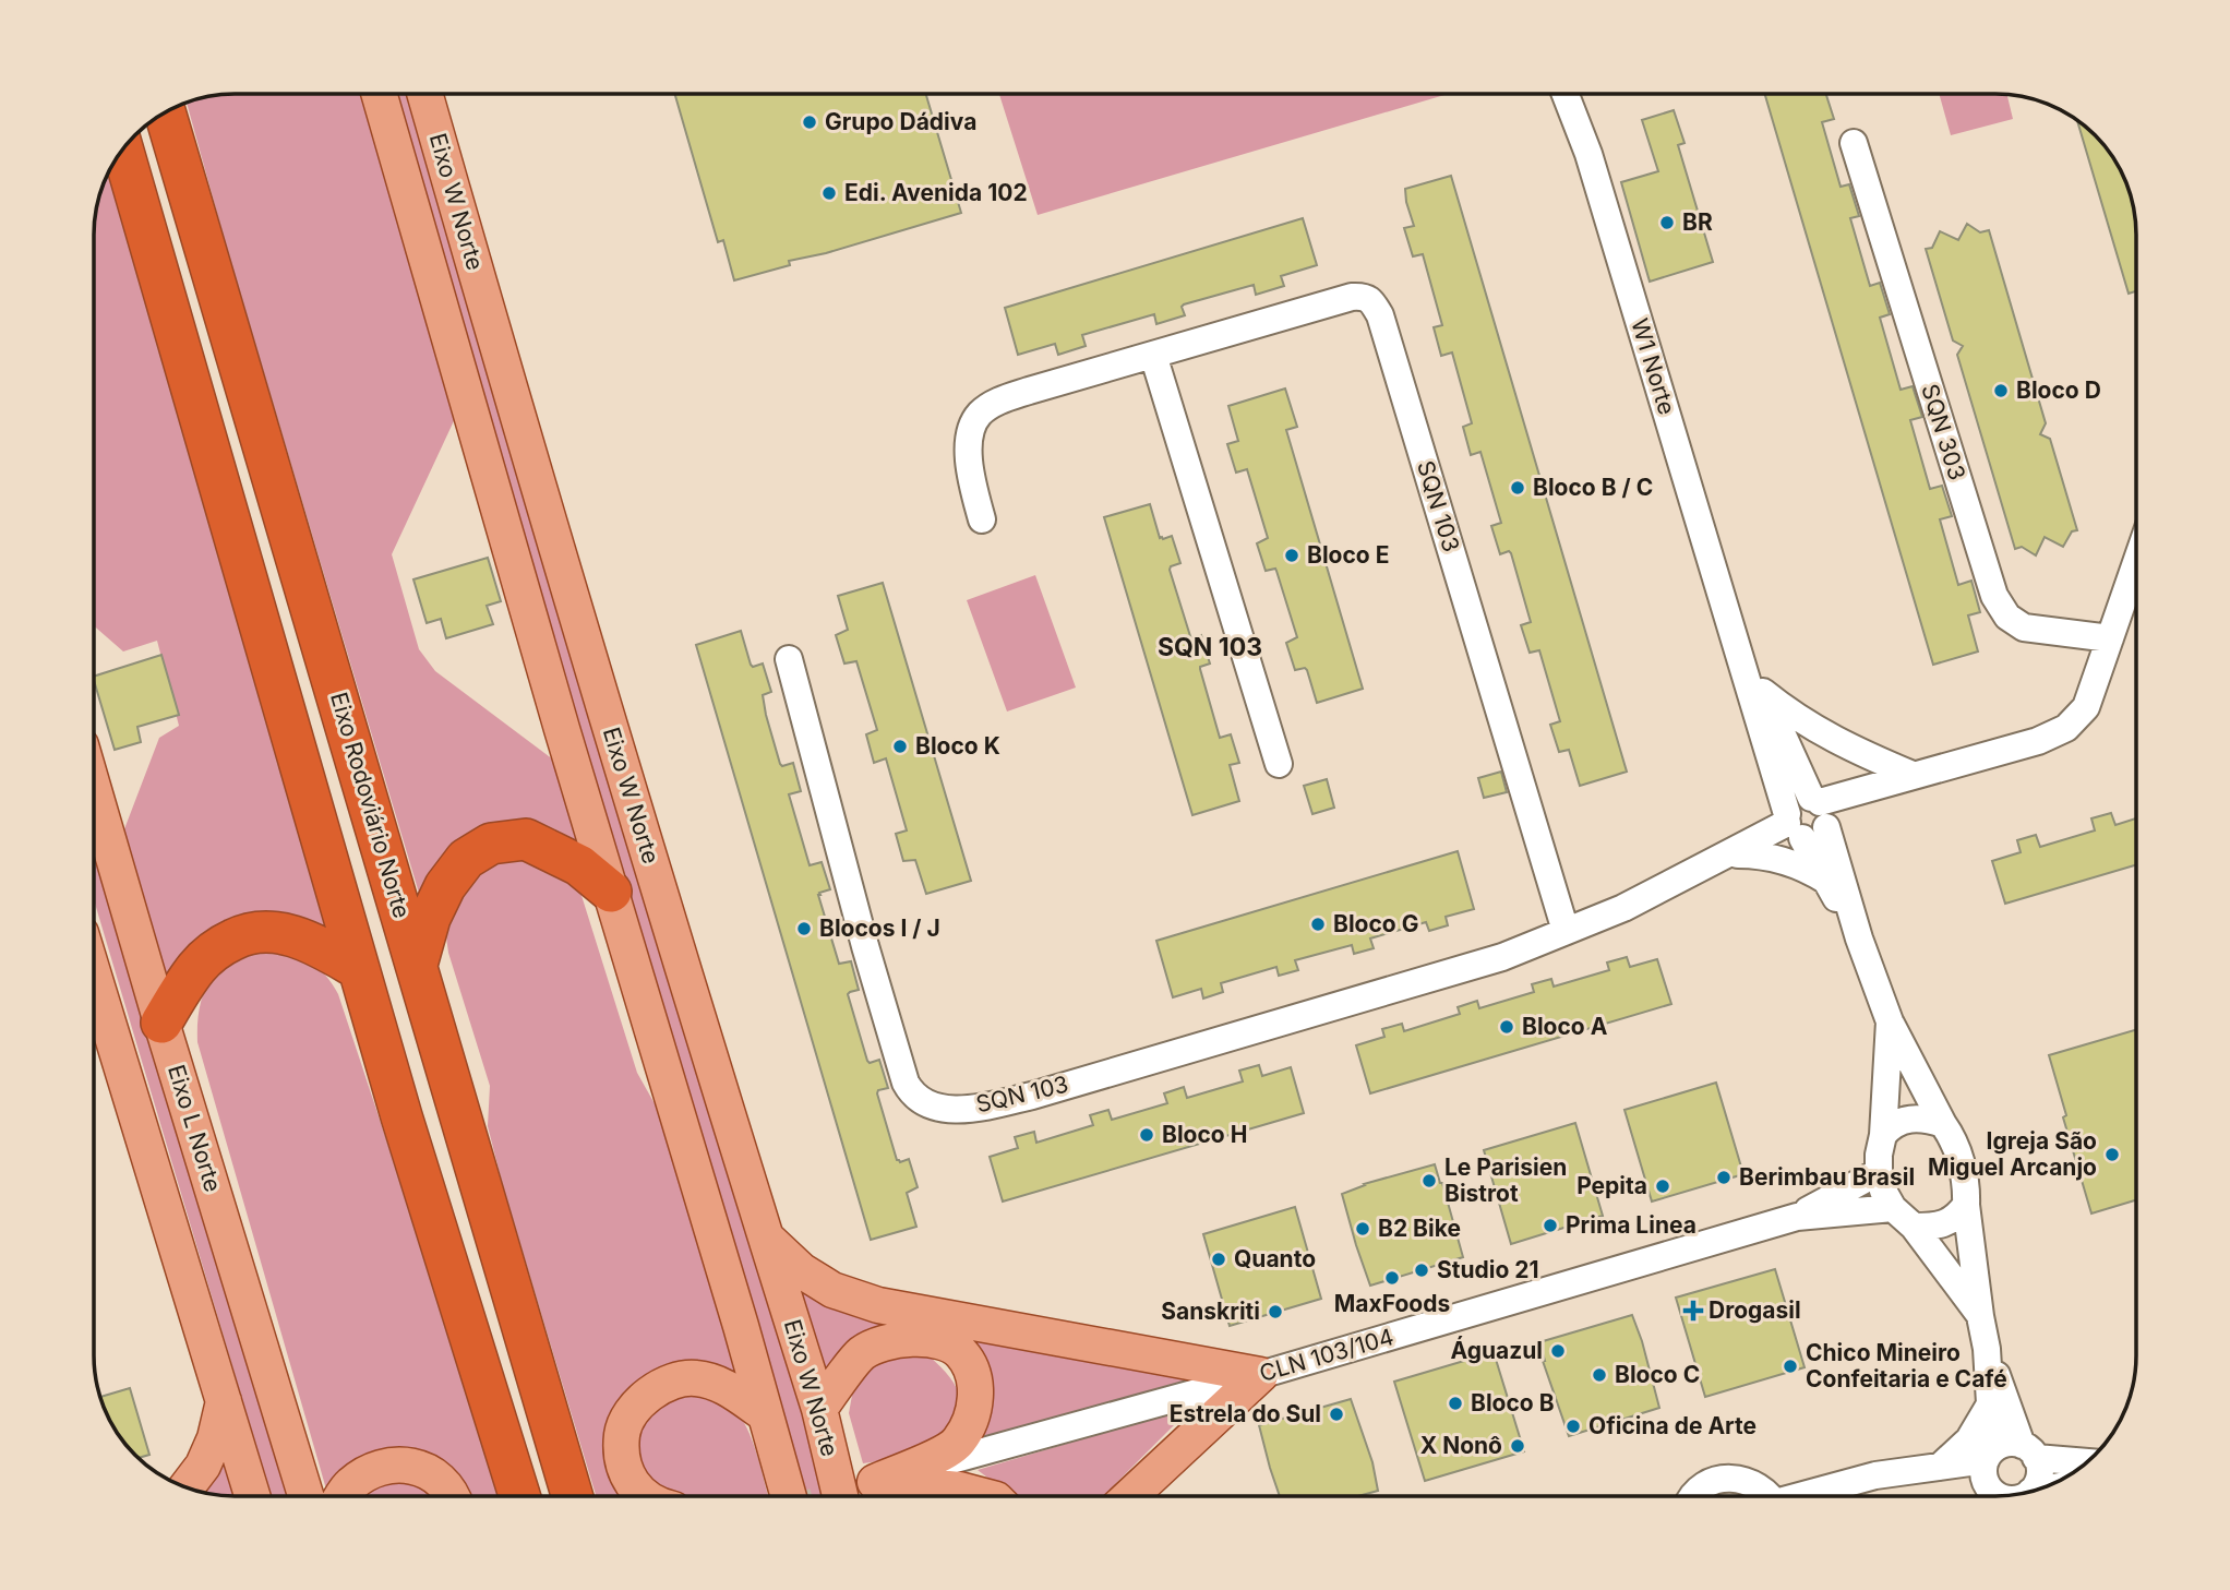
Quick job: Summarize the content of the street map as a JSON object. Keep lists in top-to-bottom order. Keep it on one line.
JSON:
{"streets":{"highway":["Eixo Rodoviário Norte"],"main road":["Eixo W Norte","Eixo L Norte"],"street":["W1 Norte","SQN 303","SQN 103","CLN 103/104"]},"crossings":[["Eixo W Norte","CLN 103/104"],["W1 Norte","SQN 103"],["W1 Norte","CLN 103/104"]],"districts":["SQN 103"],"places":{"other":["Grupo Dádiva","Edi. Avenida 102","BR","Bloco D","Bloco B / C","Bloco E","Bloco K","Bloco G","Blocos I / J","Bloco A","Bloco H","Igreja São Miguel Arcanjo","Berimbau Brasil","Le Parisien Bistrot","Pepita","Prima Linea","B2 Bike","Quanto","Studio 21","MaxFoods","Sanskriti","Águazul","Chico Mineiro Confeitaria e Café","Bloco C","Bloco B","Estrela do Sul","Oficina de Arte","X Nonô"],"health":["Drogasil"]}}
